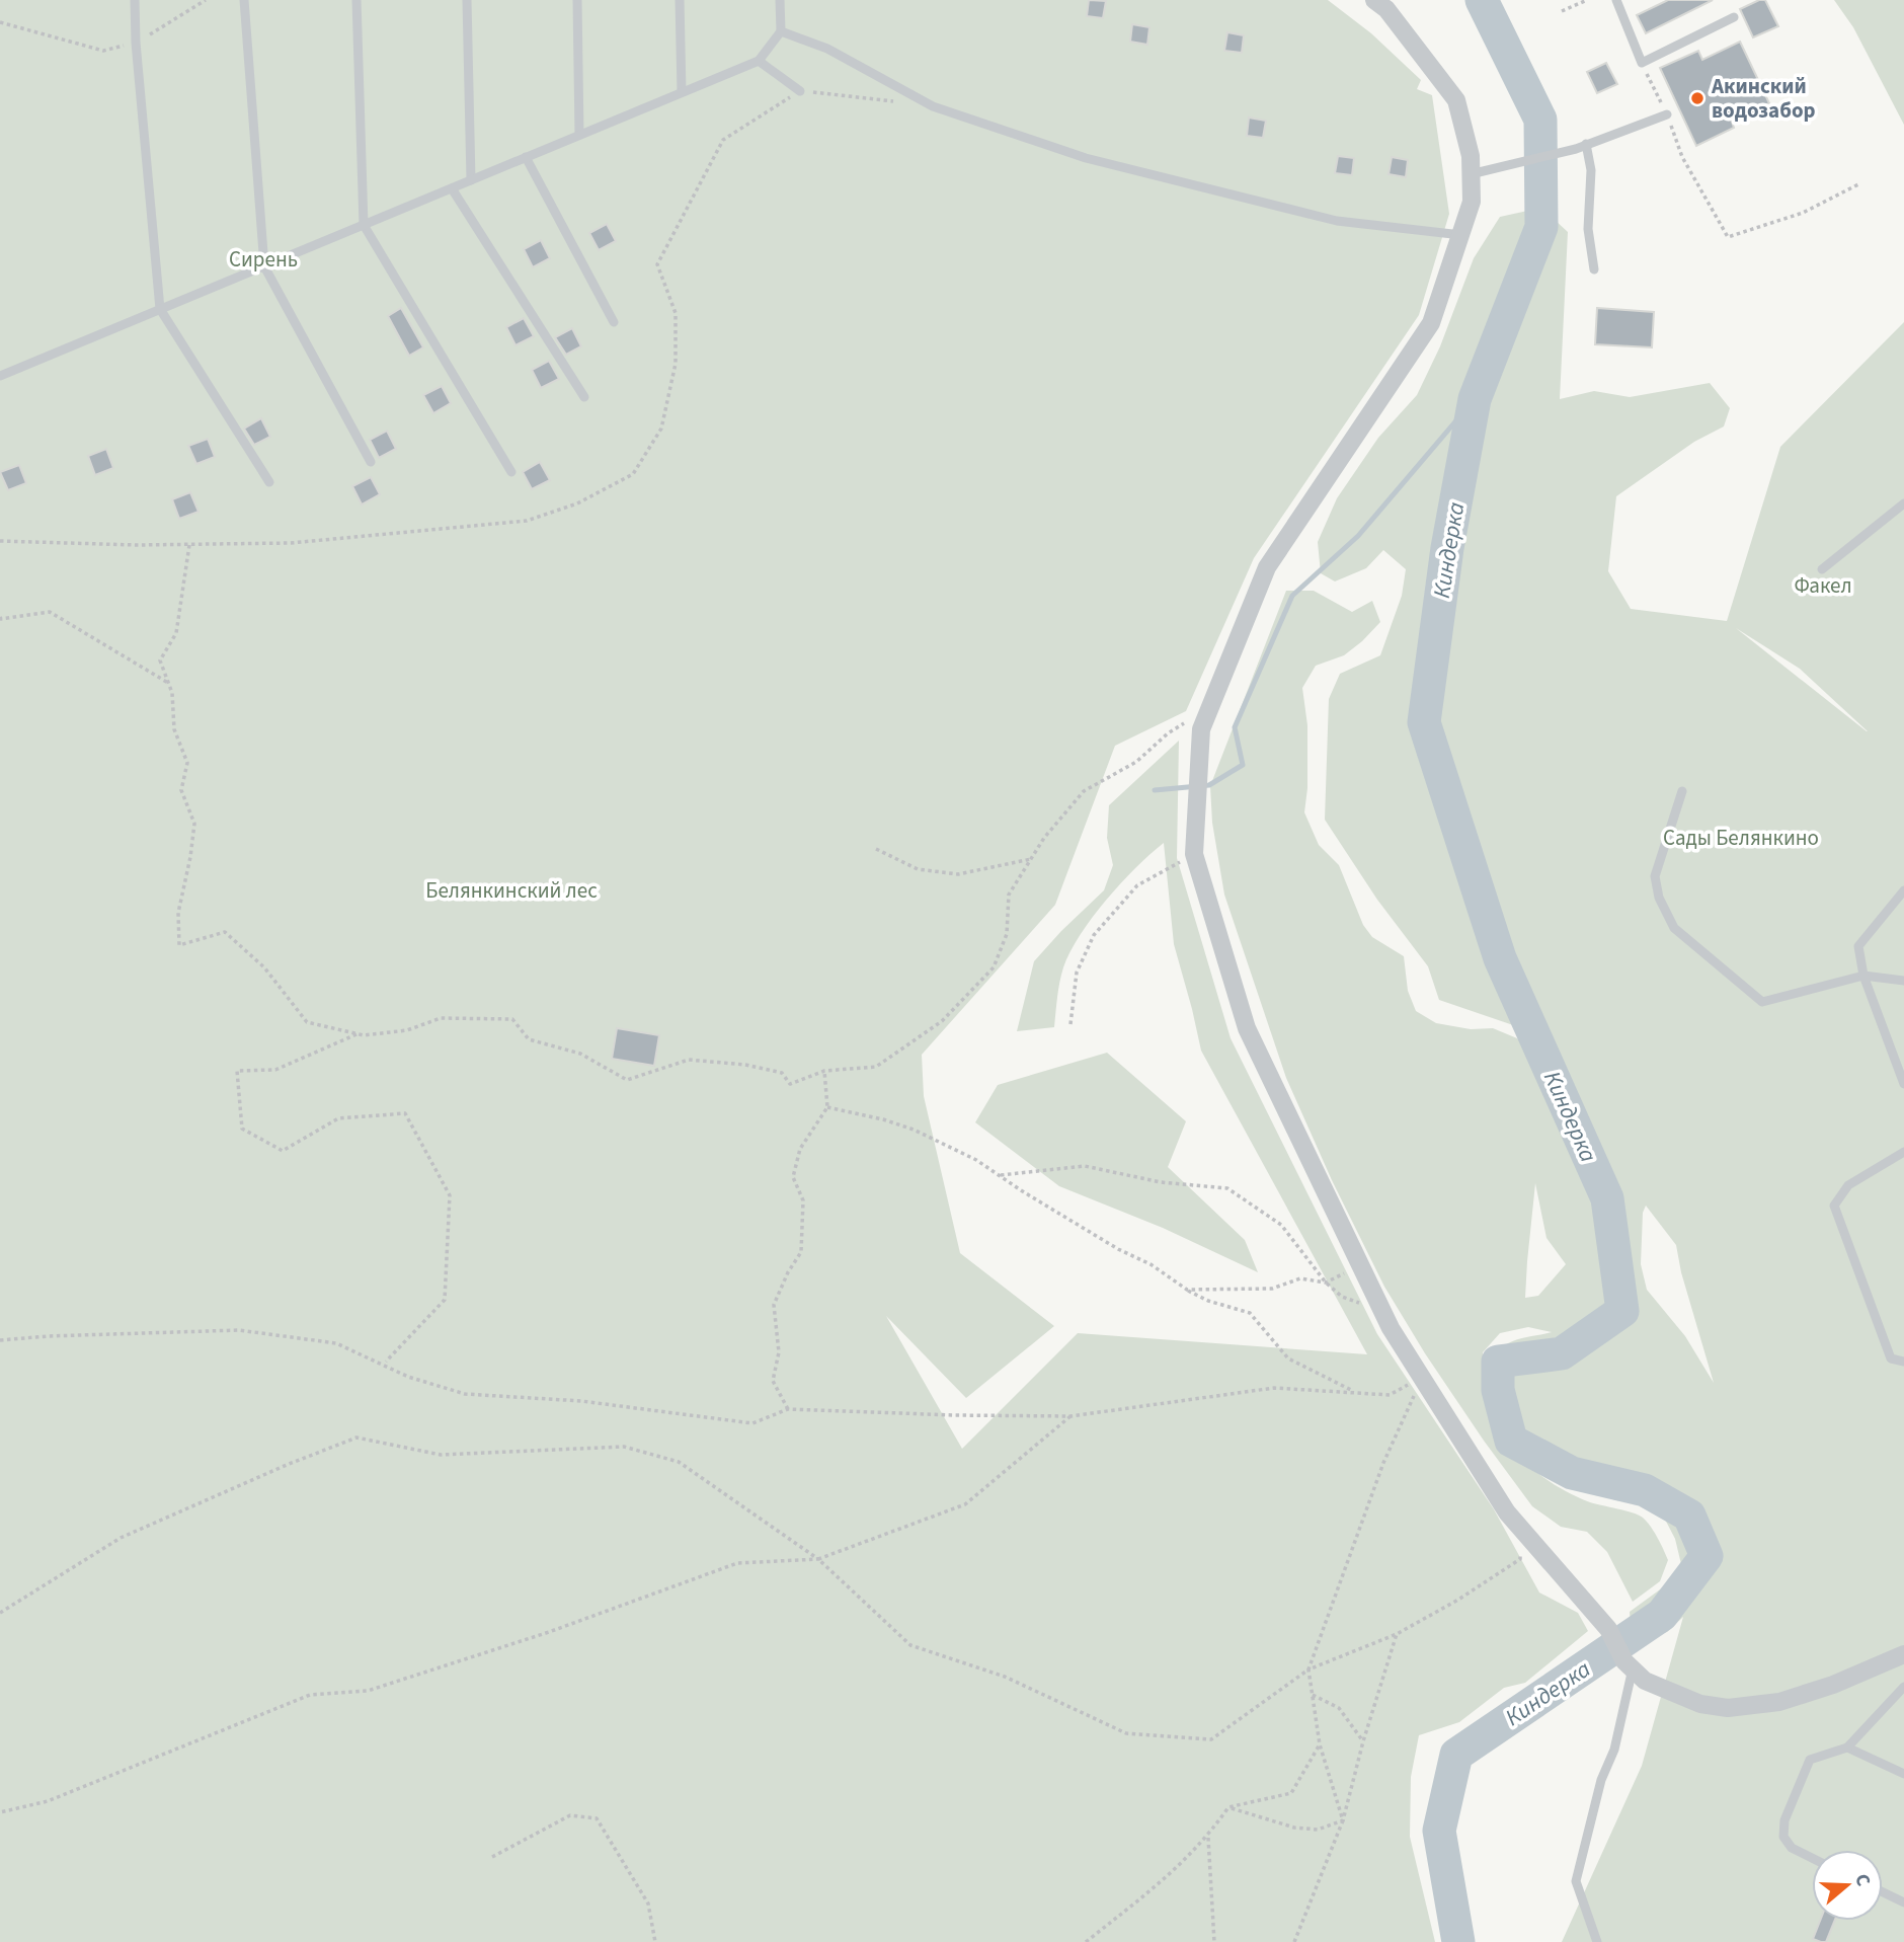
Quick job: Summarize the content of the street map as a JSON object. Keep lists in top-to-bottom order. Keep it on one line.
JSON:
{"water":["Киндерка"],"parks":["Сирень","Факел","Сады Белянкино","Белянкинский лес"],"places":["Акинский водозабор"],"north":"right"}
